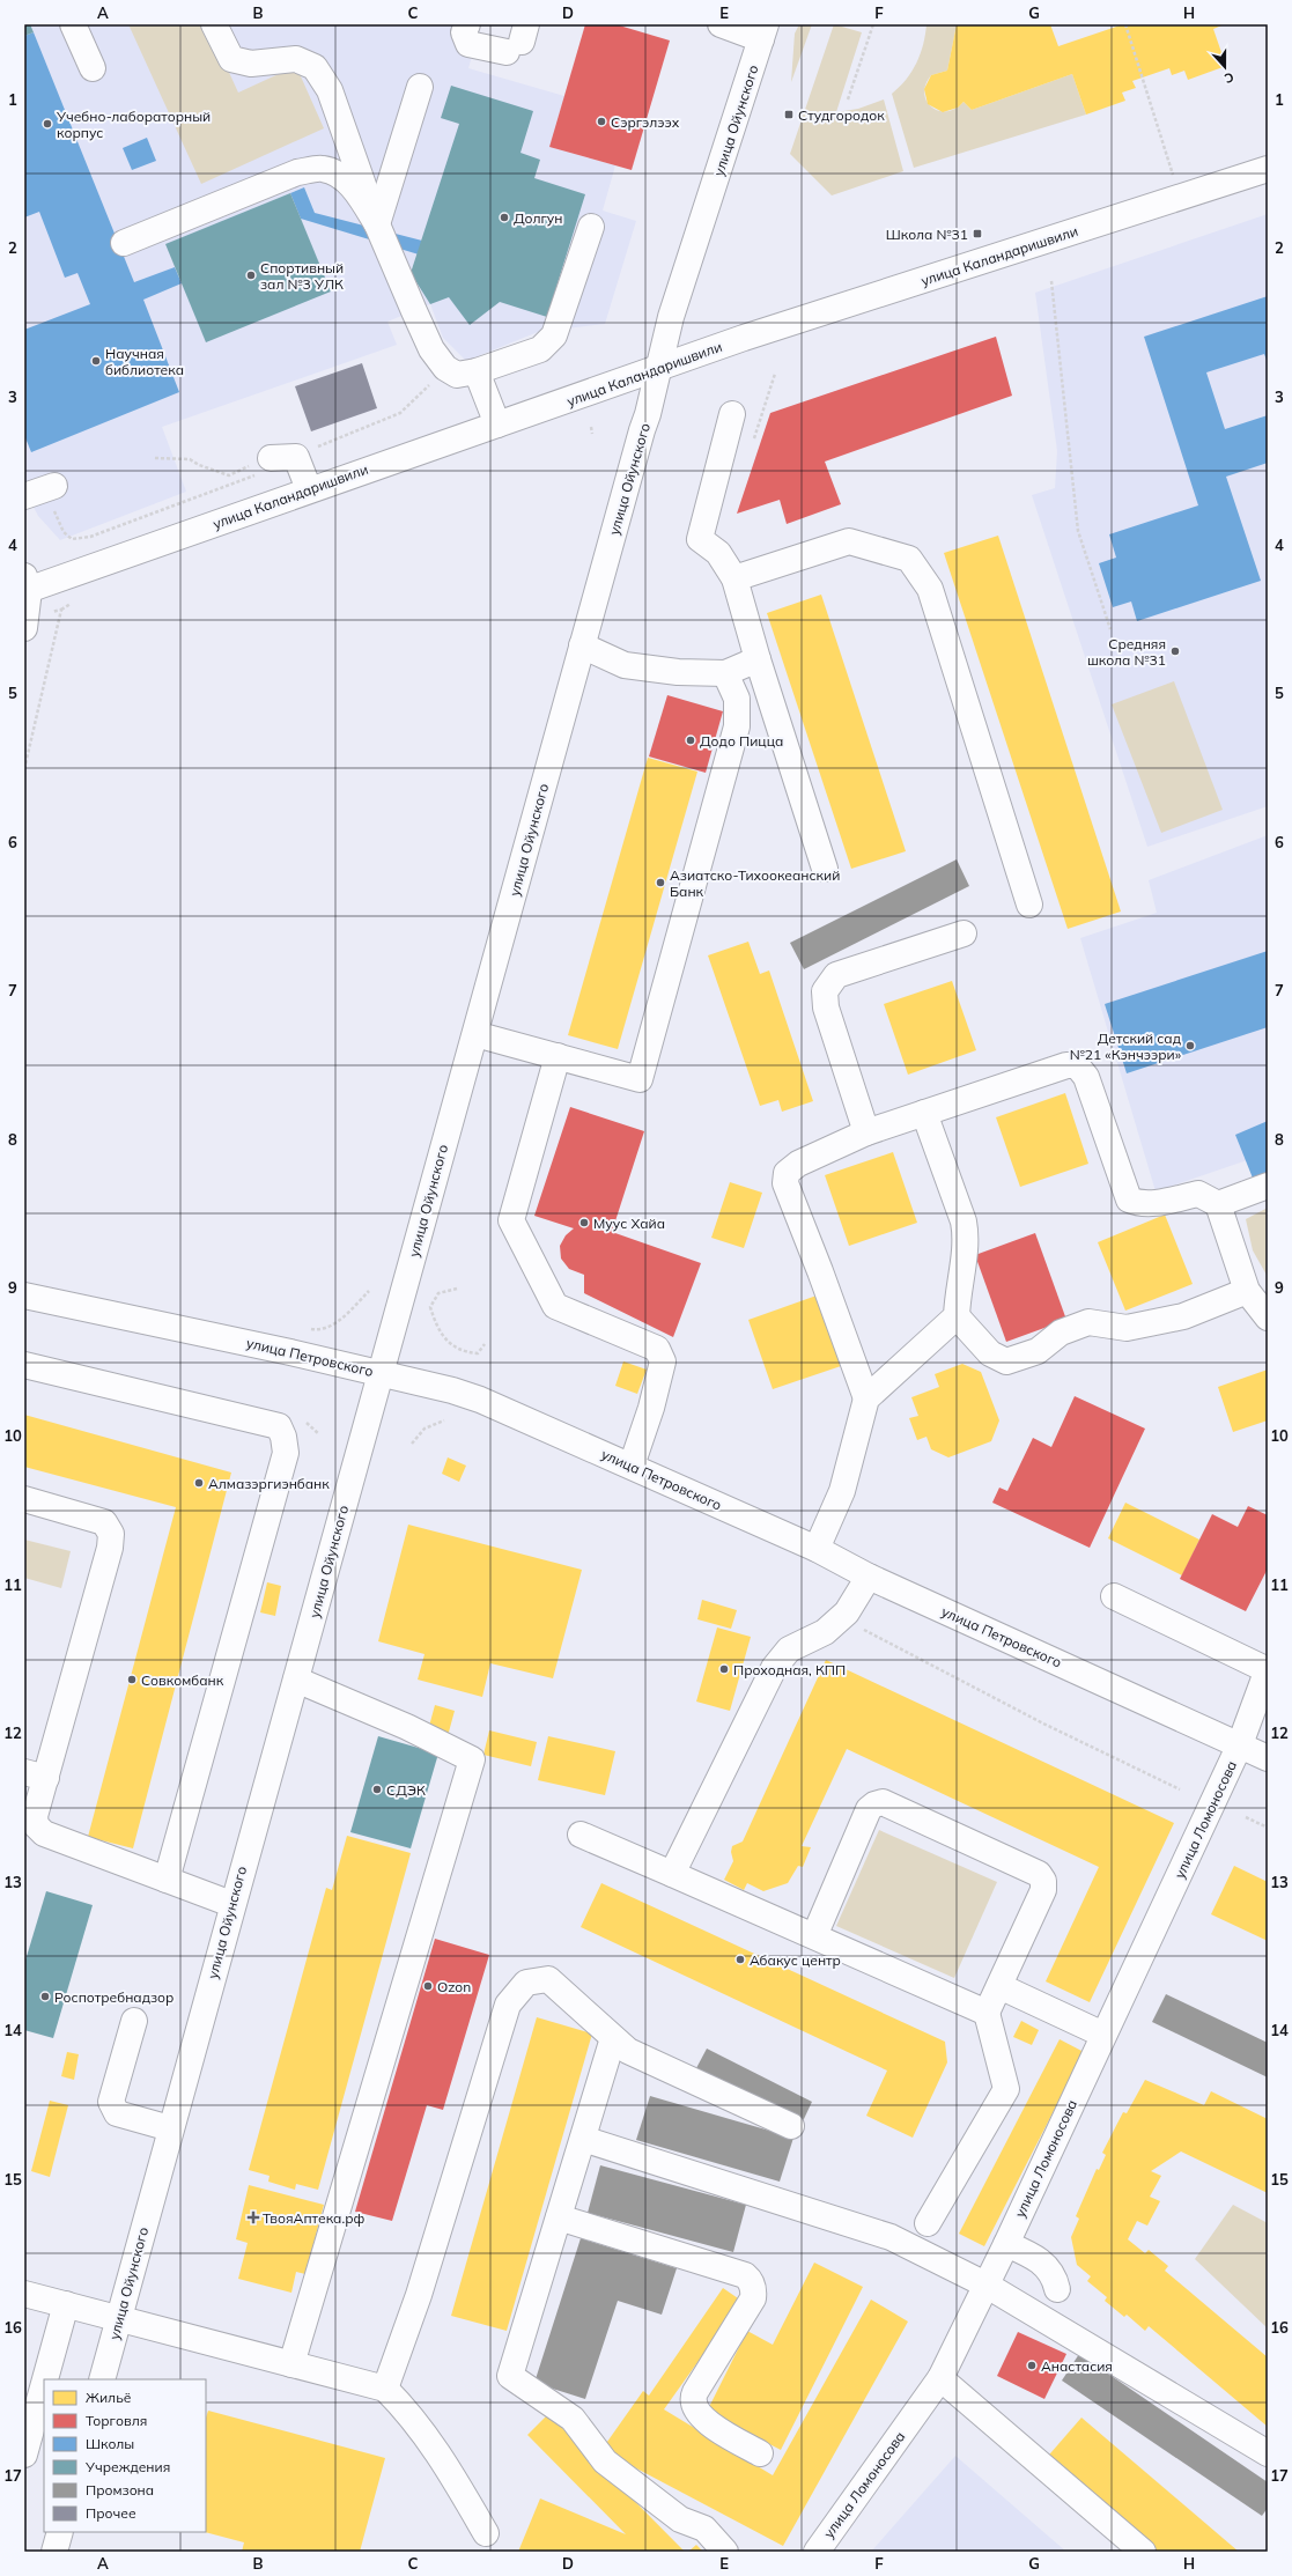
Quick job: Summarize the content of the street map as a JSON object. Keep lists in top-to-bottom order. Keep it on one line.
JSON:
{"streets":{"main road":["улица Ойунского","улица Каландаришвили","улица Петровского","улица Ломоносова"]},"crossings":[["улица Ойунского","улица Каландаришвили"],["улица Ойунского","улица Петровского"],["улица Петровского","улица Ломоносова"]],"places":{"transit":["Студгородок","Школа №31"],"other":["Сэргэлээх","Учебно-лабораторный корпус","Долгун","Спортивный зал №3 УЛК","Научная библиотека","Средняя школа №31","Додо Пицца","Азиатско-Тихоокеанский Банк","Детский сад №21 «Кэнчээри»","Муус Хайа","Алмазэргиэнбанк","Проходная, КПП","Совкомбанк","СДЭК","Абакус центр","Ozon","Роспотребнадзор","Анастасия"],"health":["ТвояАптека.рф"]},"legend":["Жильё","Торговля","Школы","Учреждения","Промзона","Прочее"],"north":"bottom","grid":{"columns":["A","B","C","D","E","F","G","H"],"rows":["1","2","3","4","5","6","7","8","9","10","11","12","13","14","15","16","17"]}}
